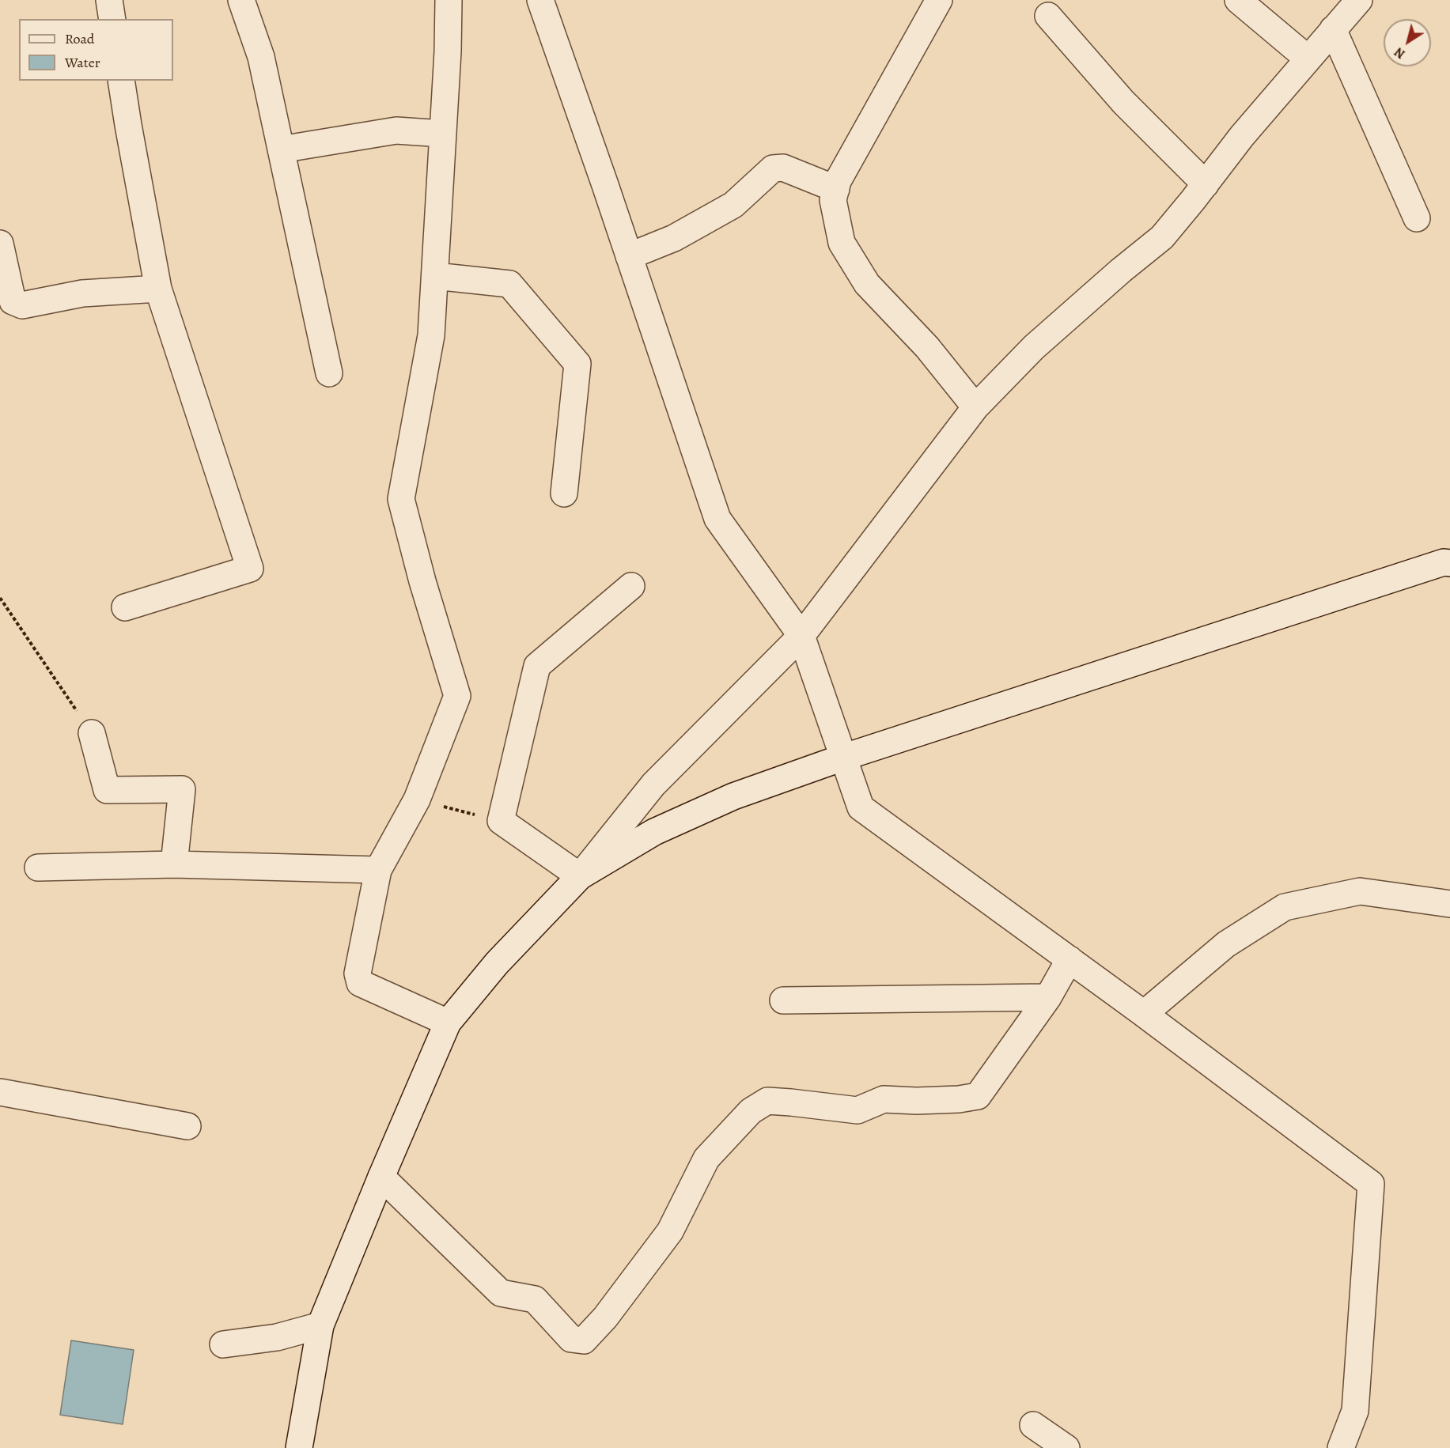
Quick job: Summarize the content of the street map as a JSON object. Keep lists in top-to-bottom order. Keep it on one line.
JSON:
{"legend":["Road","Water"],"north":"bottom left"}
